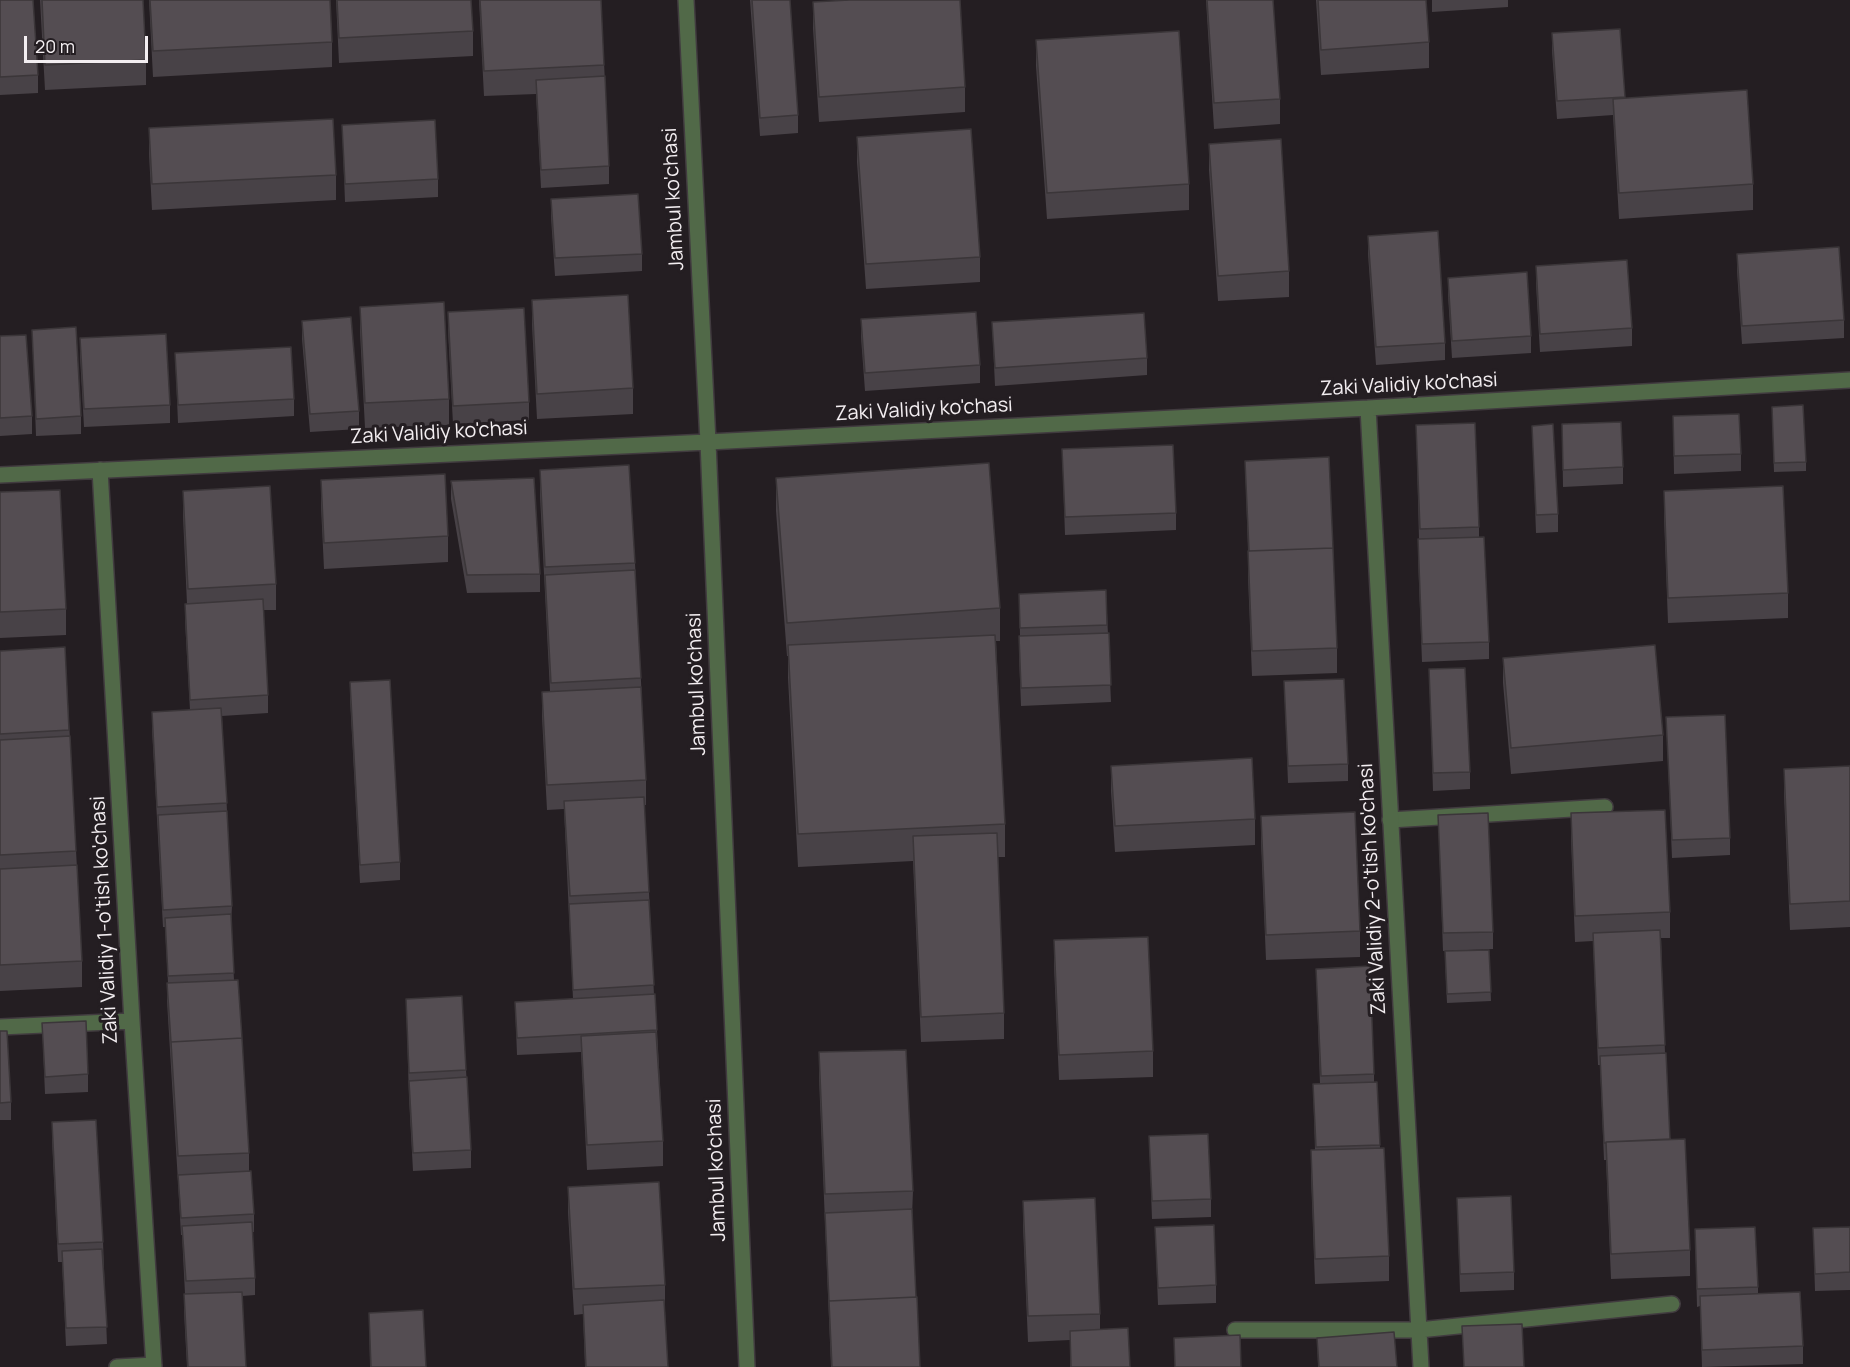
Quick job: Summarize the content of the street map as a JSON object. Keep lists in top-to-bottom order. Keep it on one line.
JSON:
{"streets":{"street":["Jambul ko'chasi","Zaki Validiy ko'chasi","Zaki Validiy 2-o'tish ko'chasi","Zaki Validiy 1-o'tish ko'chasi"]},"crossings":[["Jambul ko'chasi","Zaki Validiy ko'chasi"],["Zaki Validiy ko'chasi","Zaki Validiy 2-o'tish ko'chasi"],["Zaki Validiy ko'chasi","Zaki Validiy 1-o'tish ko'chasi"]],"scale_bar":"20 m"}
